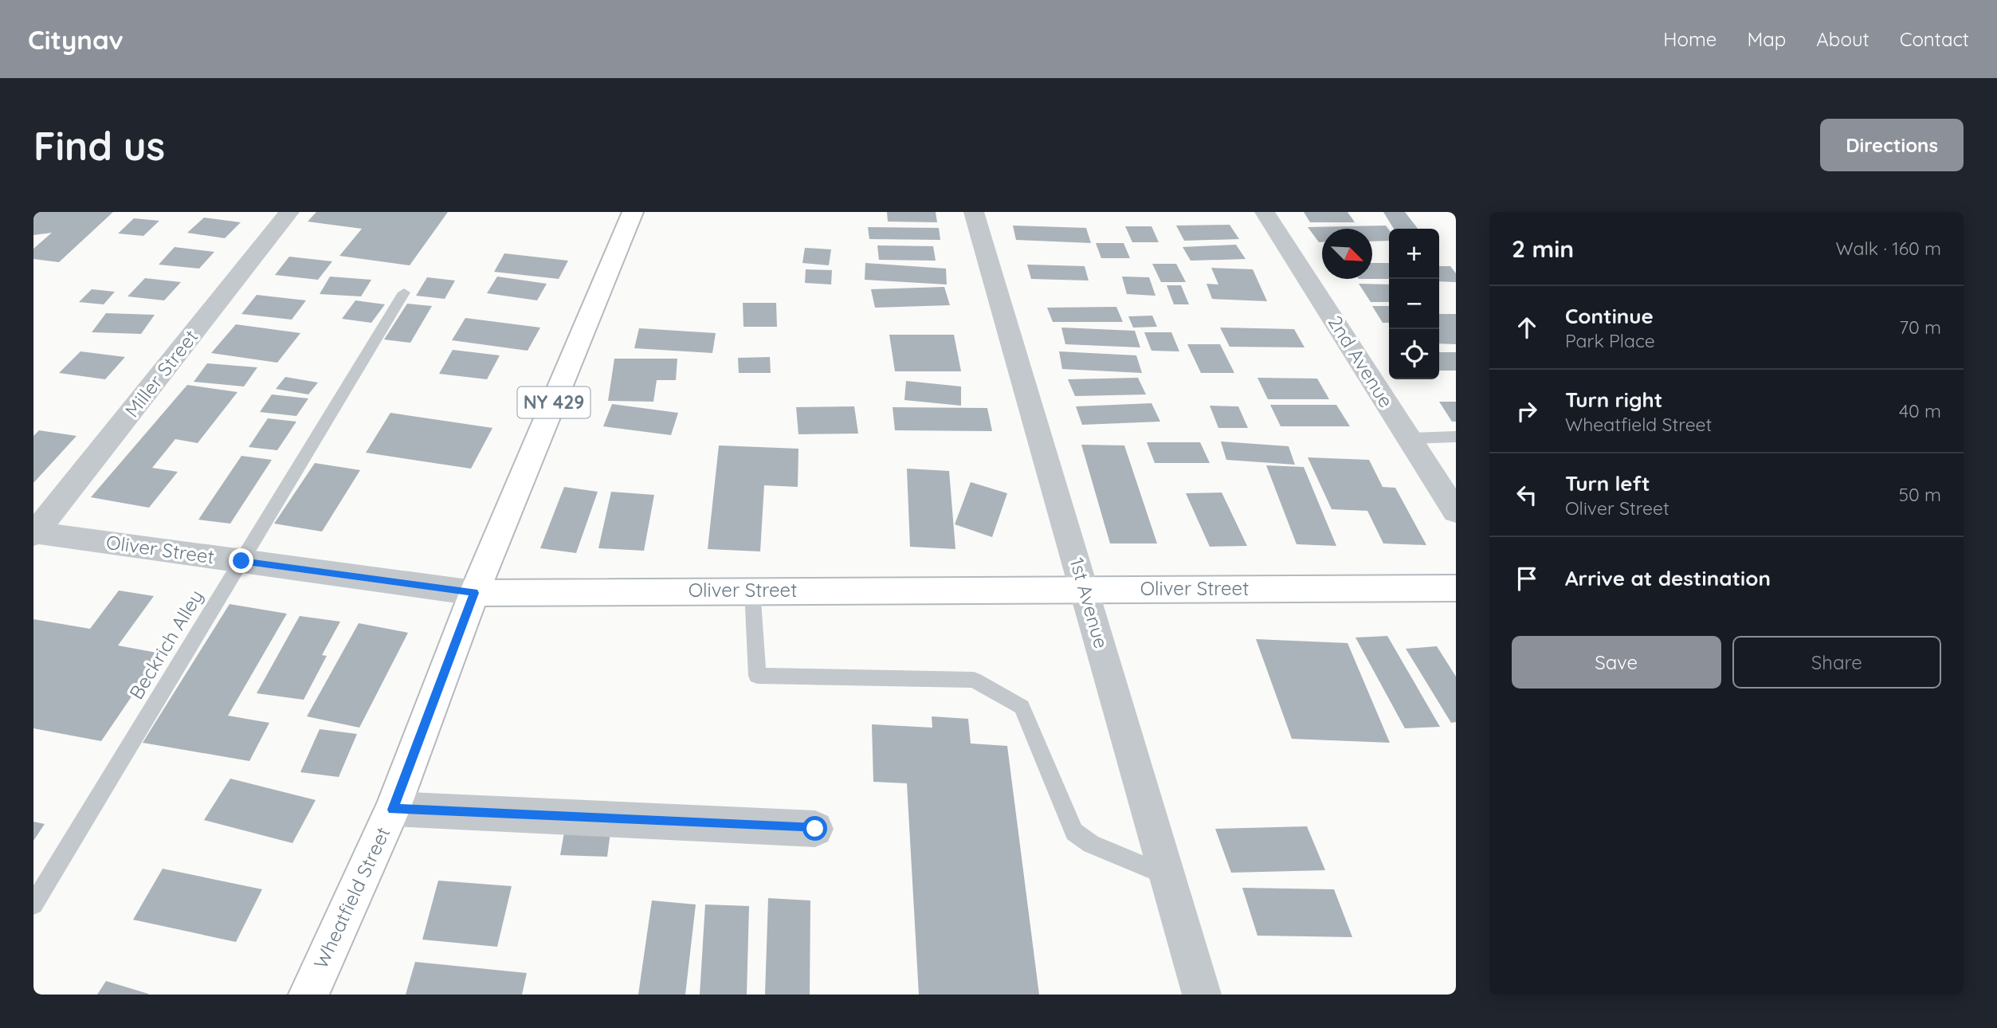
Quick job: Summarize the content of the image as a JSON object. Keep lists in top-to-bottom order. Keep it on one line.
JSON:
{"streets":{"main road":["NY 429","Oliver Street","Wheatfield Street"],"street":["2nd Avenue","Miller Street","1st Avenue"],"lane":["Beckrich Alley"]},"crossings":[["Miller Street","Oliver Street"],["Oliver Street","1st Avenue"],["Oliver Street","Beckrich Alley"],["Oliver Street","Wheatfield Street"]],"north":"bottom right","page":{"header":"Citynav","nav":["Home","Map","About","Contact"],"buttons":["Directions",["Save","Share"]],"title":"Find us","heading":["2 min","Walk · 160 m"],"map_buttons":["+","−"],"list":[["Continue","Park Place","70 m"],["Turn right","Wheatfield Street","40 m"],["Turn left","Oliver Street","50 m"],"Arrive at destination"]}}
